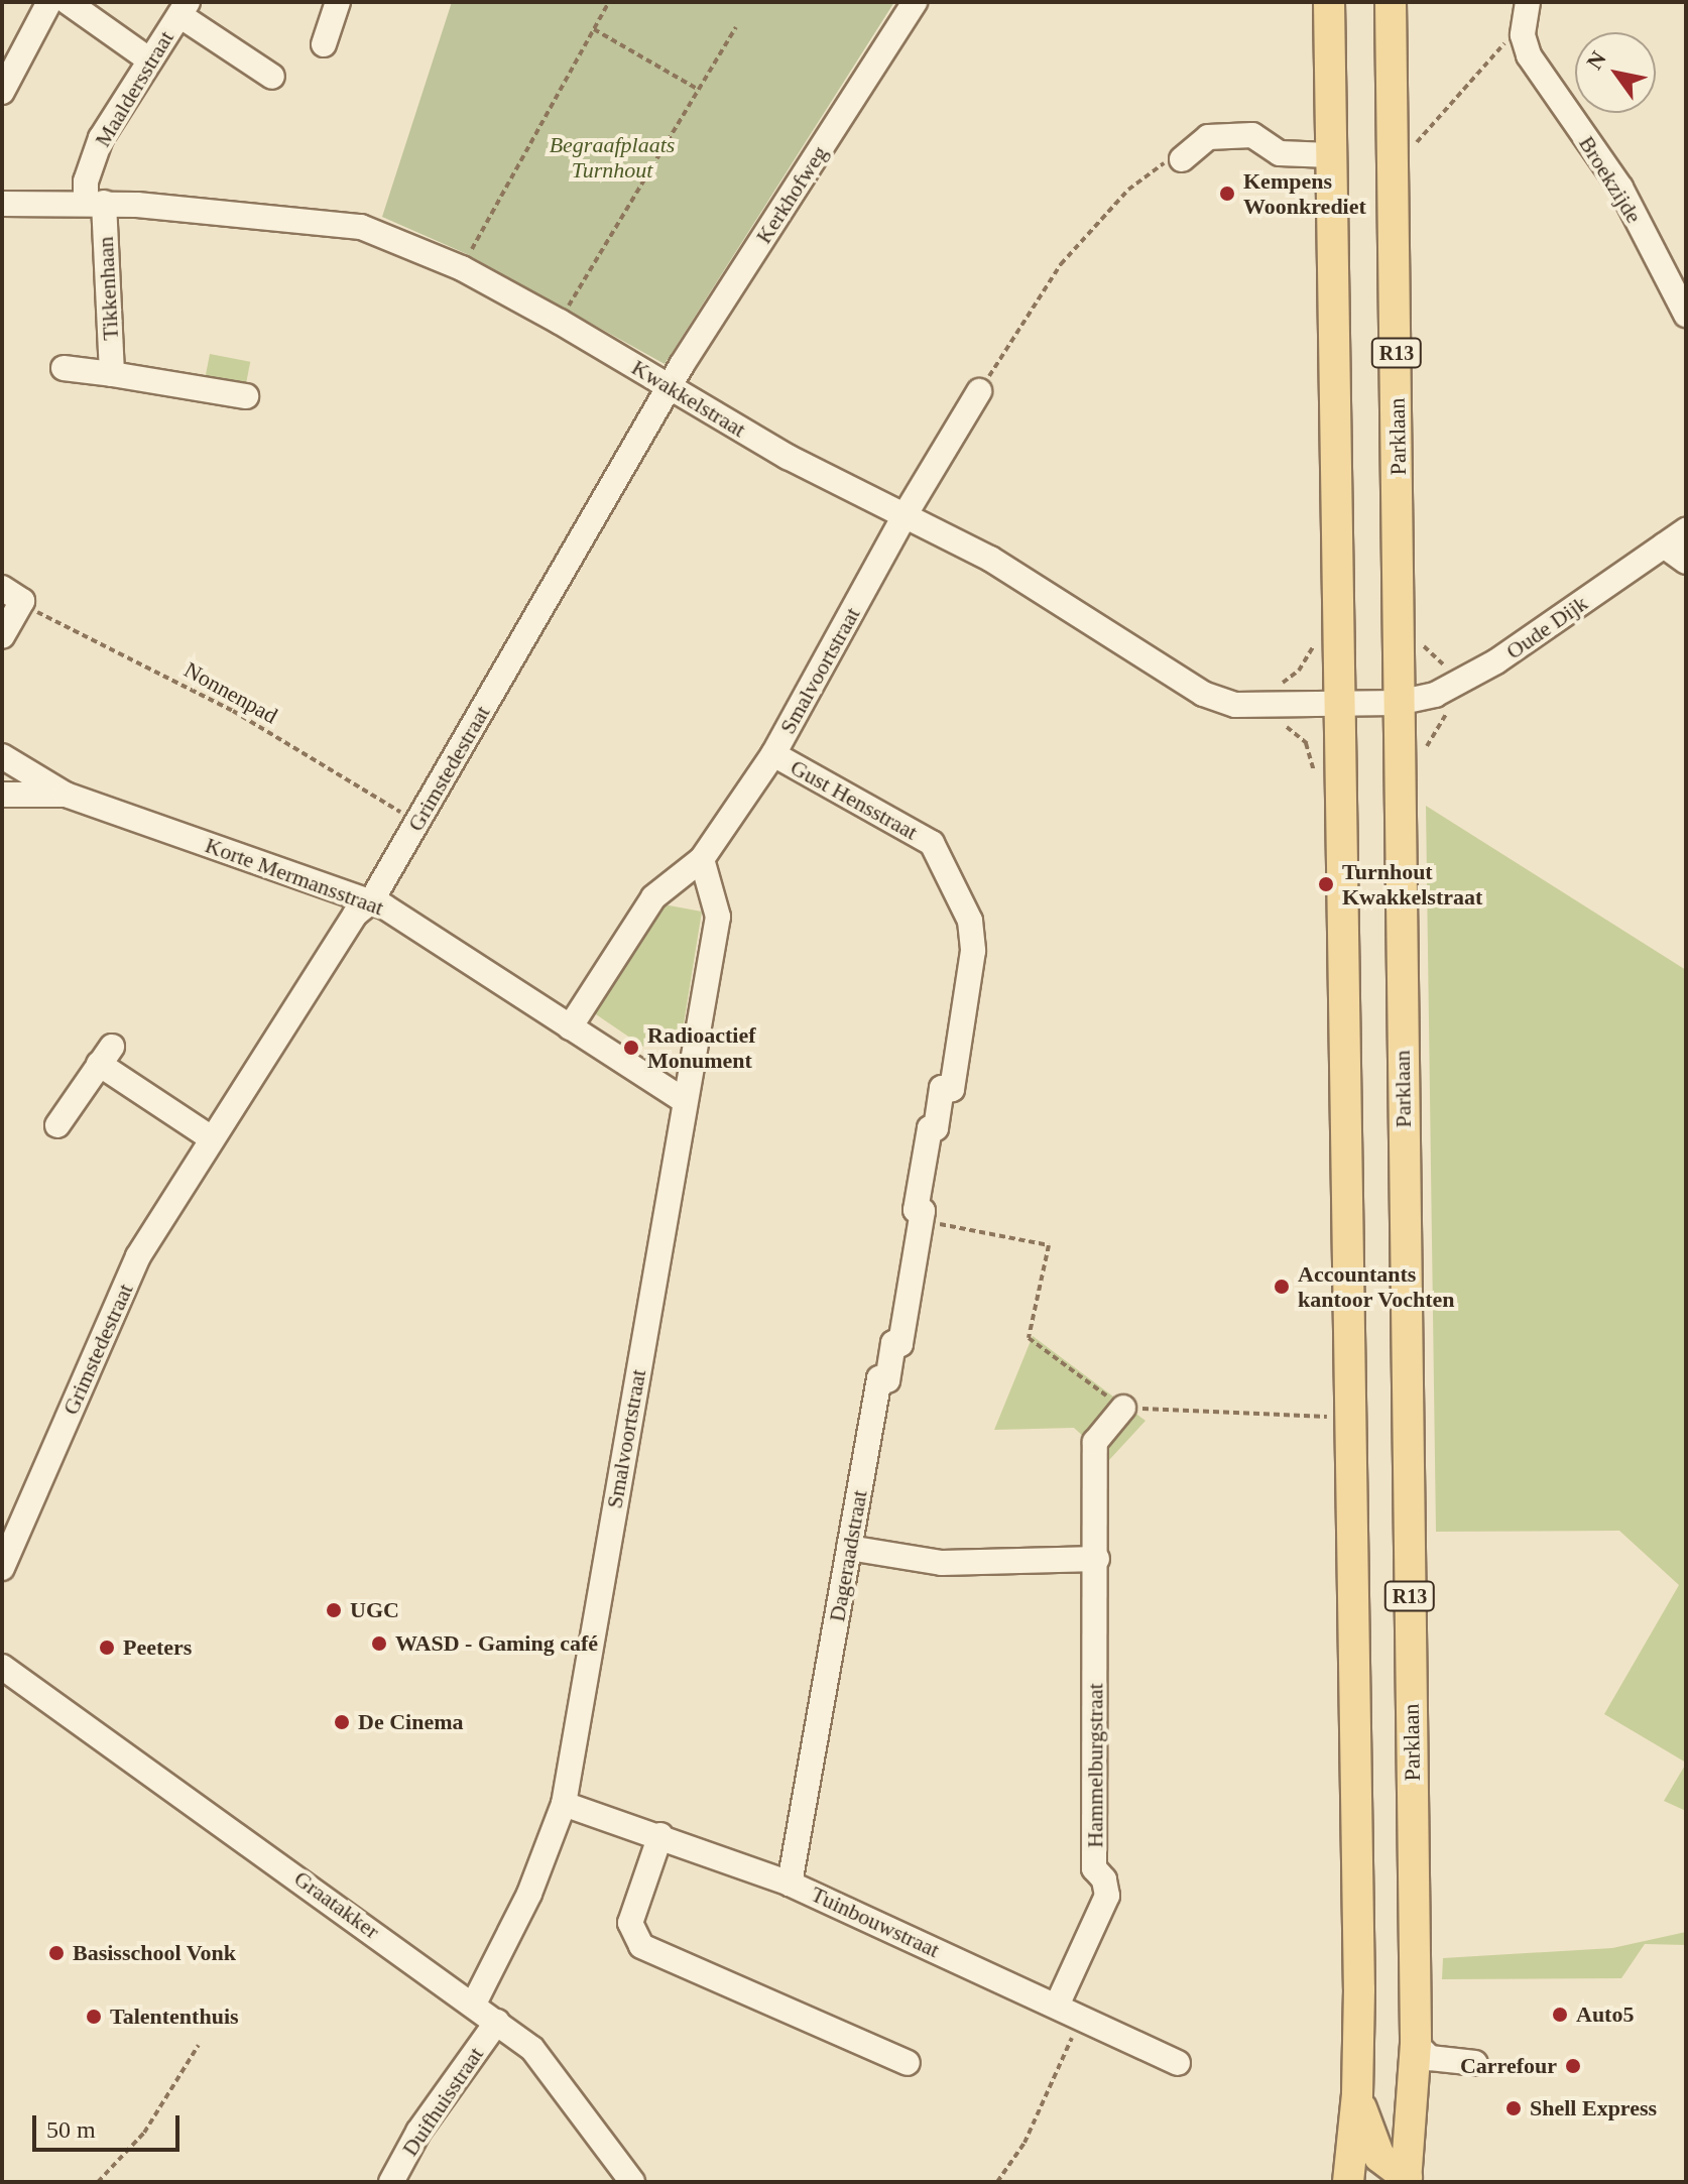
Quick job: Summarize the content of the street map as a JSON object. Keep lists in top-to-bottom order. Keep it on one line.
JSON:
{"streets":{"main road":["R13","Parklaan"],"street":["Maaldersstraat","Broekzijde","Kerkhofweg","Tikkenhaan","Kwakkelstraat","Oude Dijk","Smalvoortstraat","Grimstedestraat","Gust Hensstraat","Korte Mermansstraat","Dageraadstraat","Hammelburgstraat","Graatakker","Tuinbouwstraat","Duifhuisstraat"],"path":["Nonnenpad"]},"crossings":[["Maaldersstraat","Tikkenhaan"],["Maaldersstraat","Kwakkelstraat"],["Kerkhofweg","Kwakkelstraat"],["Kerkhofweg","Grimstedestraat"],["Tikkenhaan","Kwakkelstraat"],["Kwakkelstraat","Parklaan"],["Kwakkelstraat","Oude Dijk"],["Kwakkelstraat","Smalvoortstraat"],["Kwakkelstraat","Grimstedestraat"],["Parklaan","Oude Dijk"],["Smalvoortstraat","Gust Hensstraat"],["Smalvoortstraat","Korte Mermansstraat"],["Smalvoortstraat","Graatakker"],["Smalvoortstraat","Tuinbouwstraat"],["Nonnenpad","Grimstedestraat"],["Grimstedestraat","Korte Mermansstraat"],["Gust Hensstraat","Dageraadstraat"],["Dageraadstraat","Tuinbouwstraat"],["Hammelburgstraat","Tuinbouwstraat"],["Graatakker","Duifhuisstraat"]],"parks":["Begraafplaats Turnhout"],"places":["Kempens Woonkrediet","Turnhout Kwakkelstraat","Radioactief Monument","Accountants kantoor Vochten","UGC","WASD - Gaming café","Peeters","De Cinema","Basisschool Vonk","Auto5","Talententhuis","Carrefour","Shell Express"],"scale_bar":"50 m","north":"top left"}
